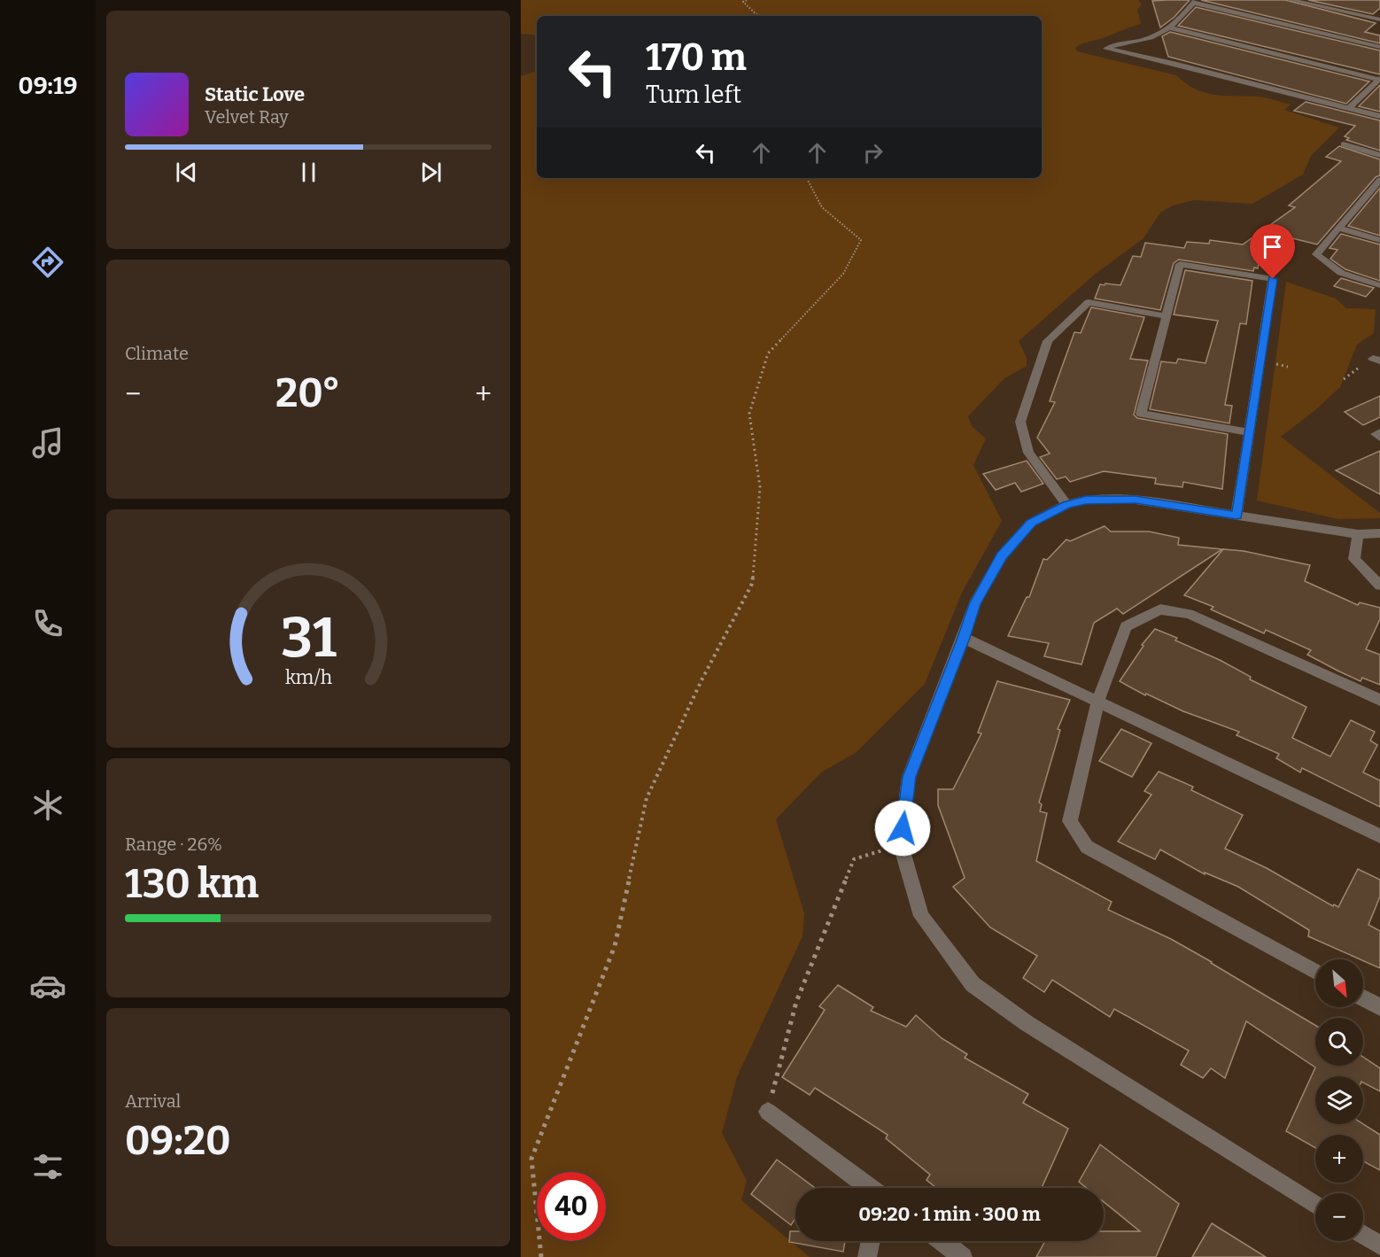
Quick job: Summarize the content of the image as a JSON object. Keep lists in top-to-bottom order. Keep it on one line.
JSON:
{"north":"bottom right","page":{"tabs":"09:19","turn":["170 m","Turn left"],"song":["Static Love","Velvet Ray"],"tile":["Climate",["Range · 26%","130 km"],["Arrival","09:20"]],"heat":["−","20°","+"],"map_buttons":["+","−"],"limit":"40","trip":"09:20 · 1 min · 300 m","gauge":["31","km/h"]}}
